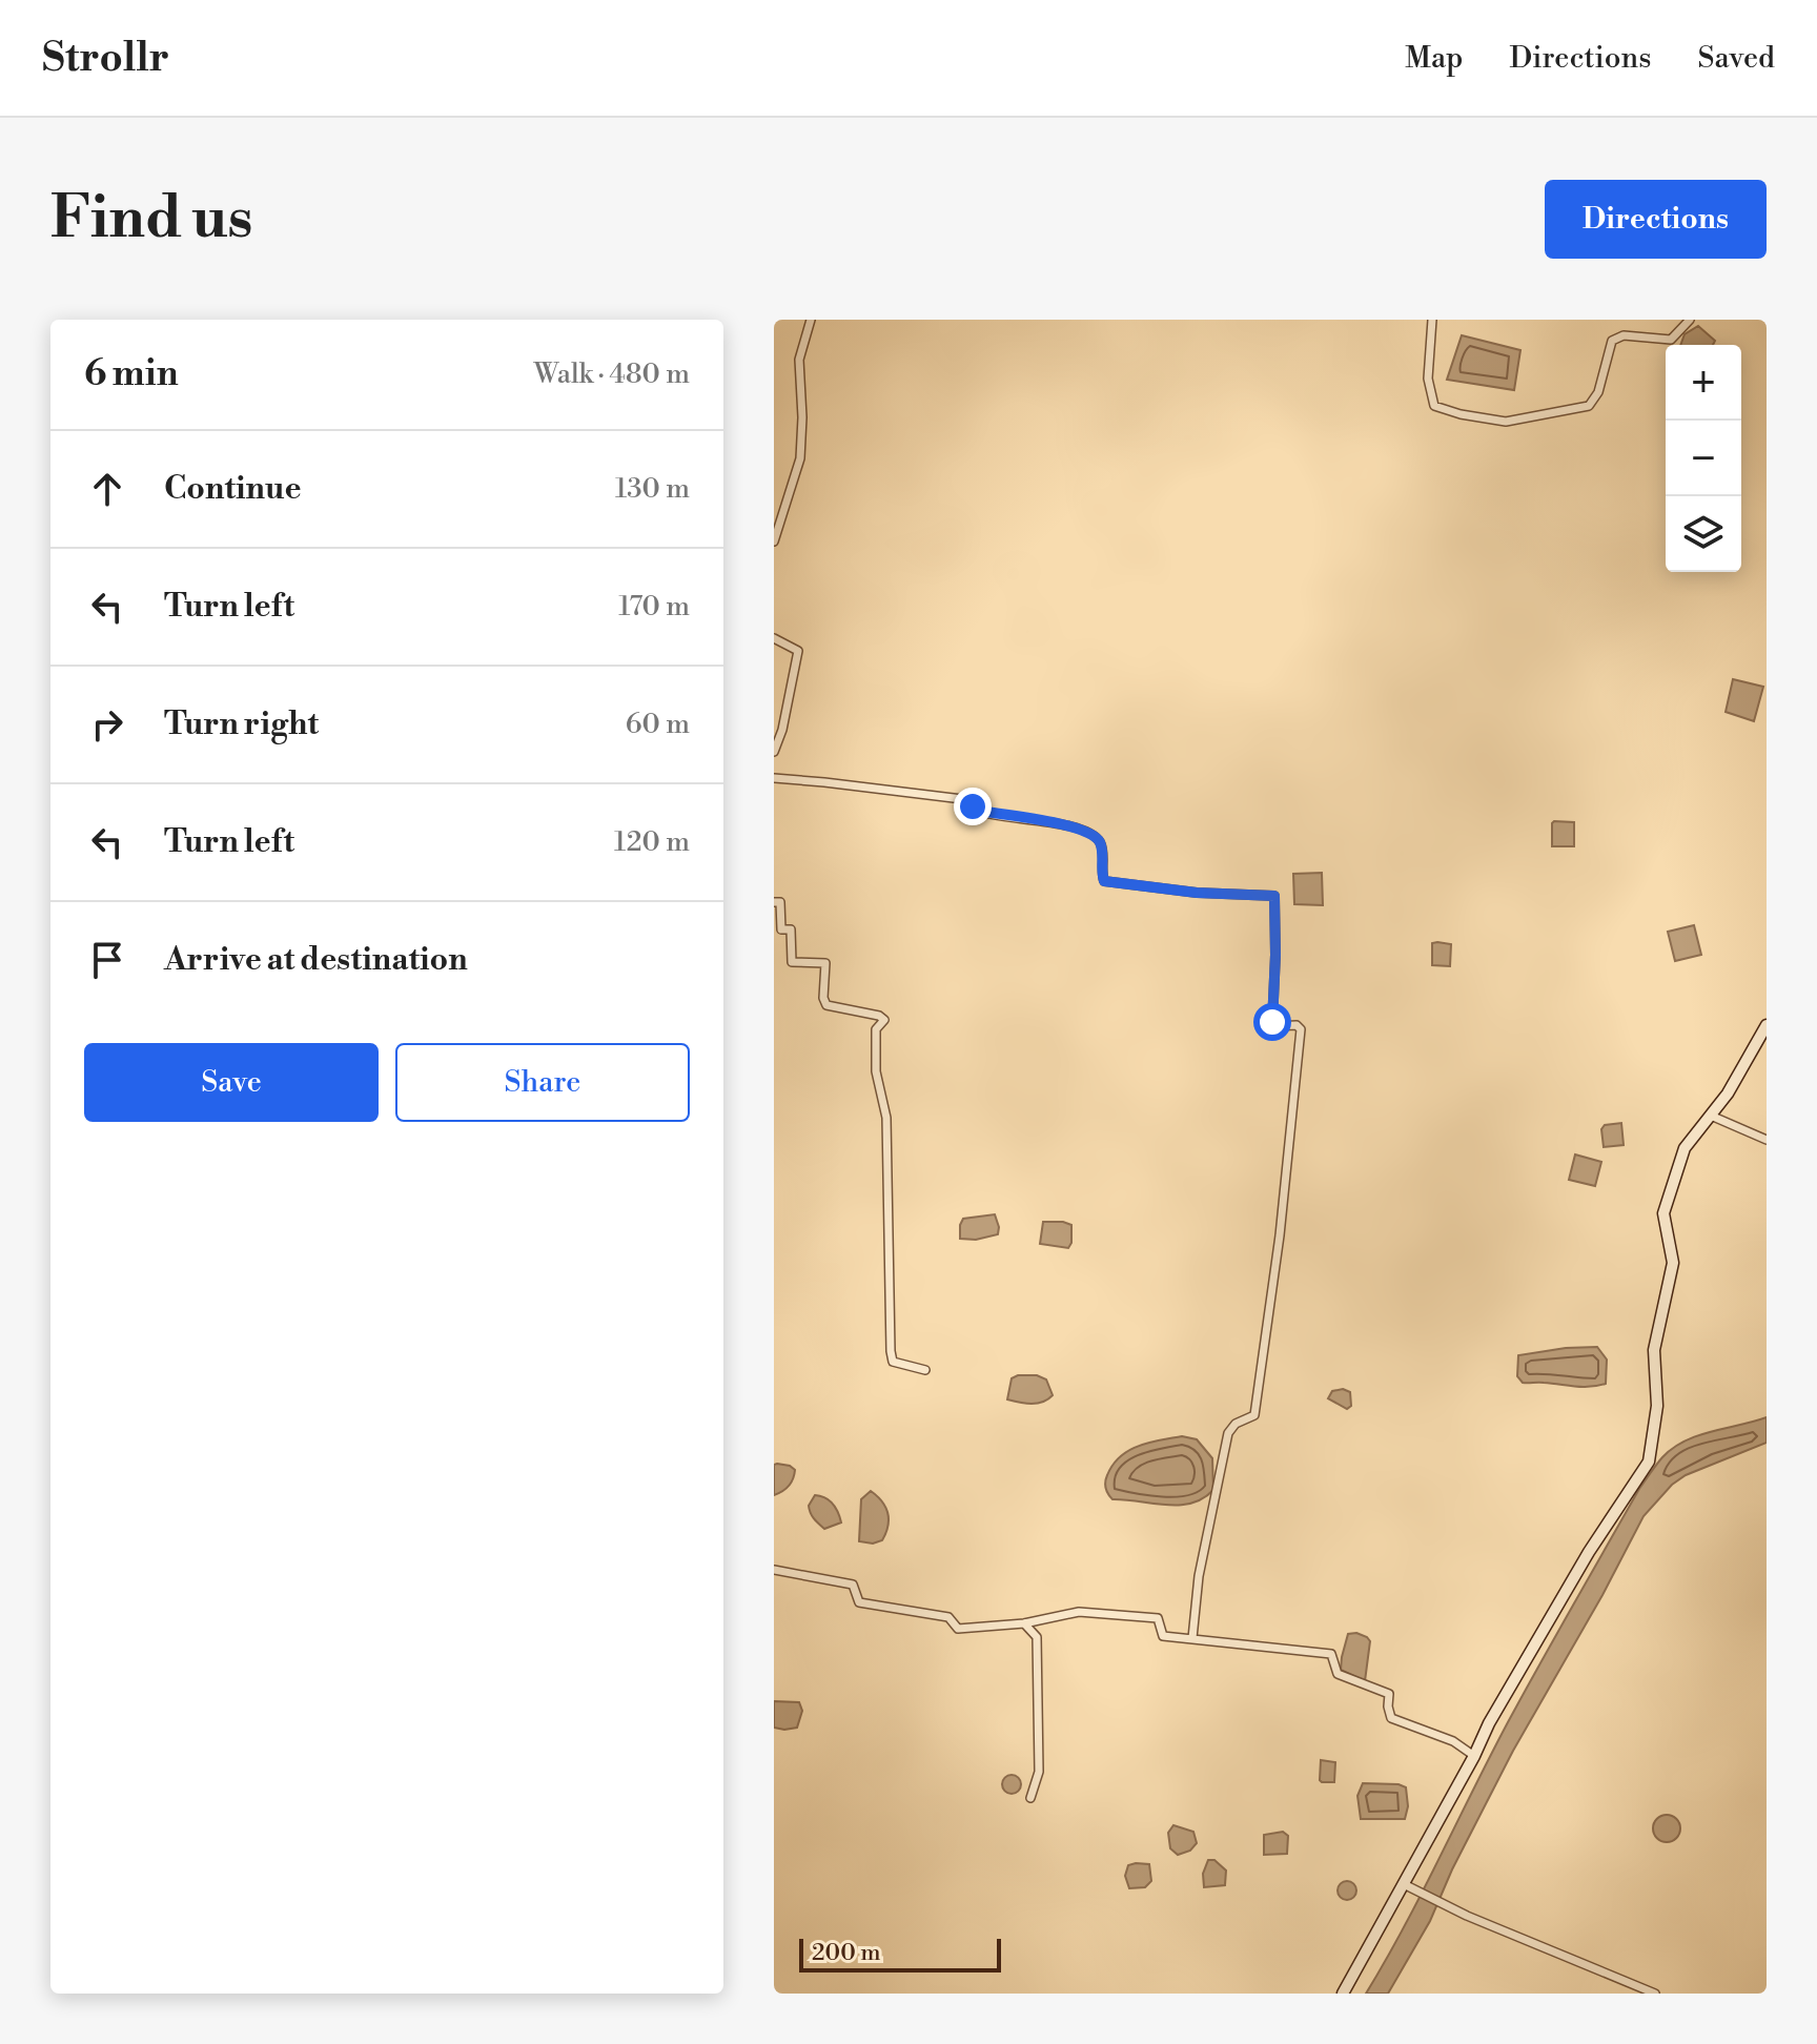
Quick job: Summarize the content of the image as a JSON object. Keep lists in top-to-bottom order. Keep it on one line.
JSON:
{"scale_bar":"200 m","page":{"header":"Strollr","nav":["Map","Directions","Saved"],"buttons":["Directions",["Save","Share"]],"title":"Find us","heading":["6 min","Walk · 480 m"],"map_buttons":["+","−"],"list":[["Continue","130 m"],["Turn left","170 m"],["Turn right","60 m"],["Turn left","120 m"],"Arrive at destination"],"scale":"200 m"}}
